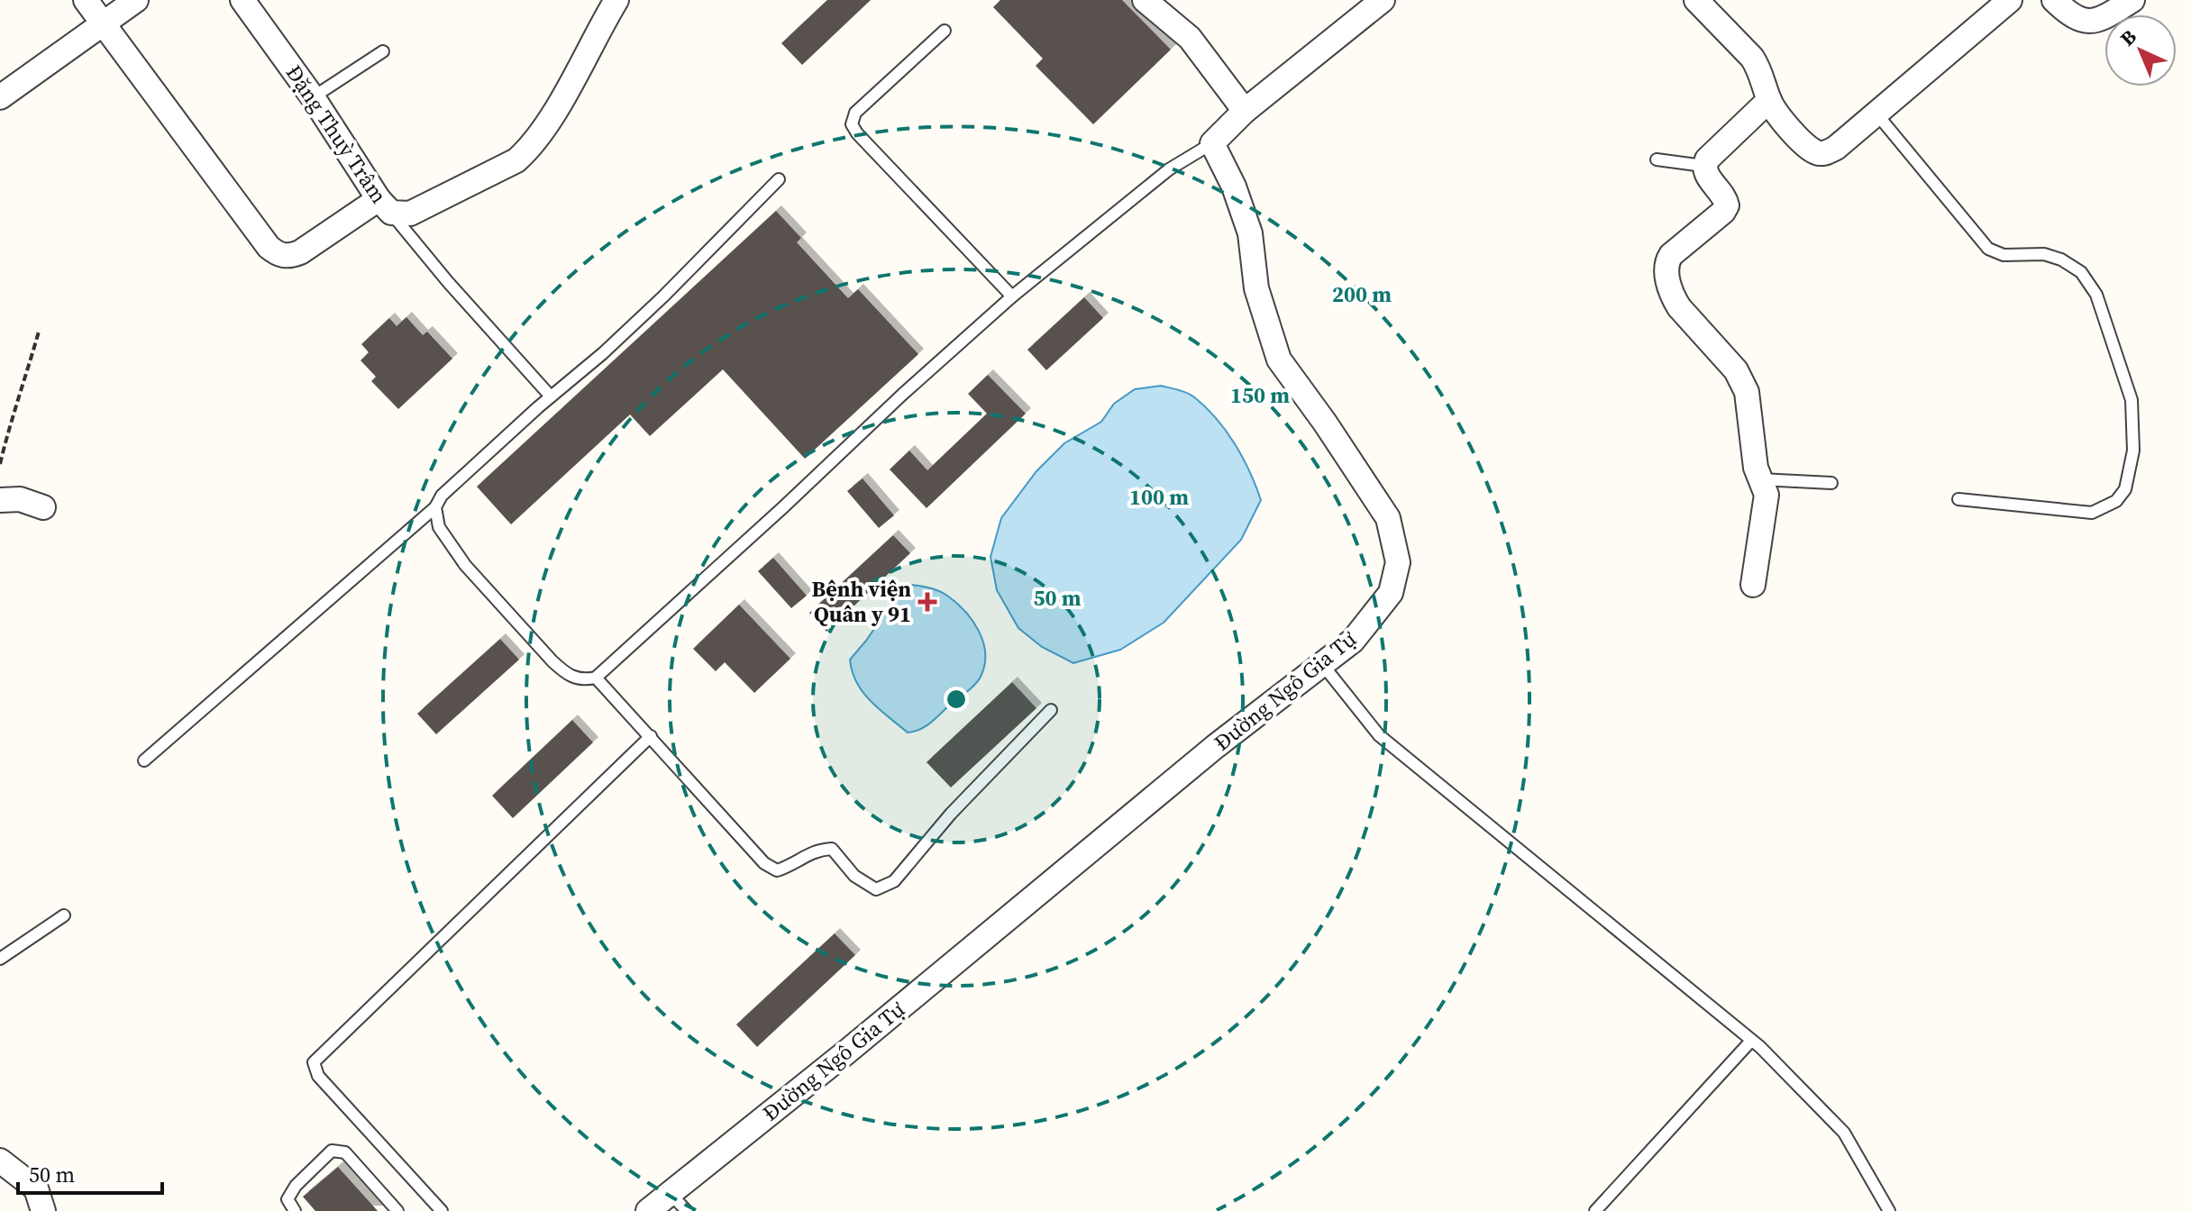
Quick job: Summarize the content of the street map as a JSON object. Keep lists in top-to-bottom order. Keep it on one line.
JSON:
{"streets":{"street":["Đặng Thuỳ Trâm","Đường Ngô Gia Tự"]},"places":{"health":["Bệnh viện Quân y 91"]},"scale_bar":"50 m","north":"top left","rings":["200 m","150 m","100 m","50 m"]}
